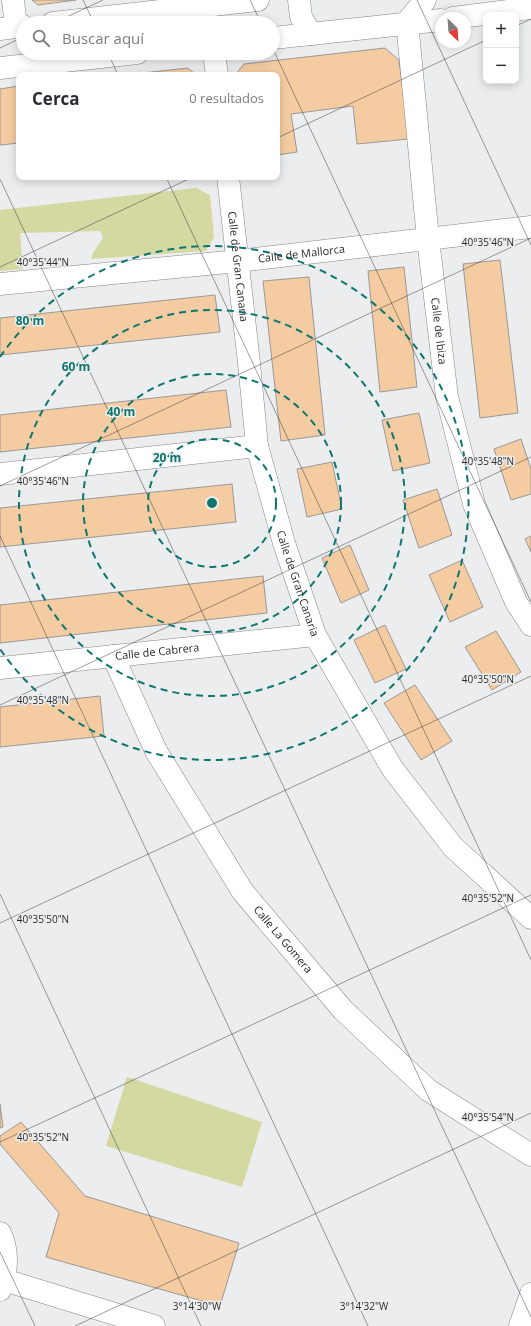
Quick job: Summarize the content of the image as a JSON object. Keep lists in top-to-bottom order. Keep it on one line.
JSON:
{"streets":{"street":["Calle de Mallorca","Calle de Gran Canaria","Calle de Ibiza","Calle de Cabrera","Calle La Gomera"]},"crossings":[["Calle de Mallorca","Calle de Gran Canaria"],["Calle de Mallorca","Calle de Ibiza"],["Calle de Gran Canaria","Calle de Cabrera"],["Calle de Cabrera","Calle La Gomera"]],"north":"bottom right","page":{"map_buttons":["+","−"],"search":"Buscar aquí","heading":["Cerca","0 resultados"]},"coordinates":["40°35'46\"N","40°35'44\"N","40°35'48\"N","40°35'50\"N","40°35'52\"N","40°35'54\"N","3°14'30\"W","3°14'32\"W"],"rings":["80 m","60 m","40 m","20 m"]}
